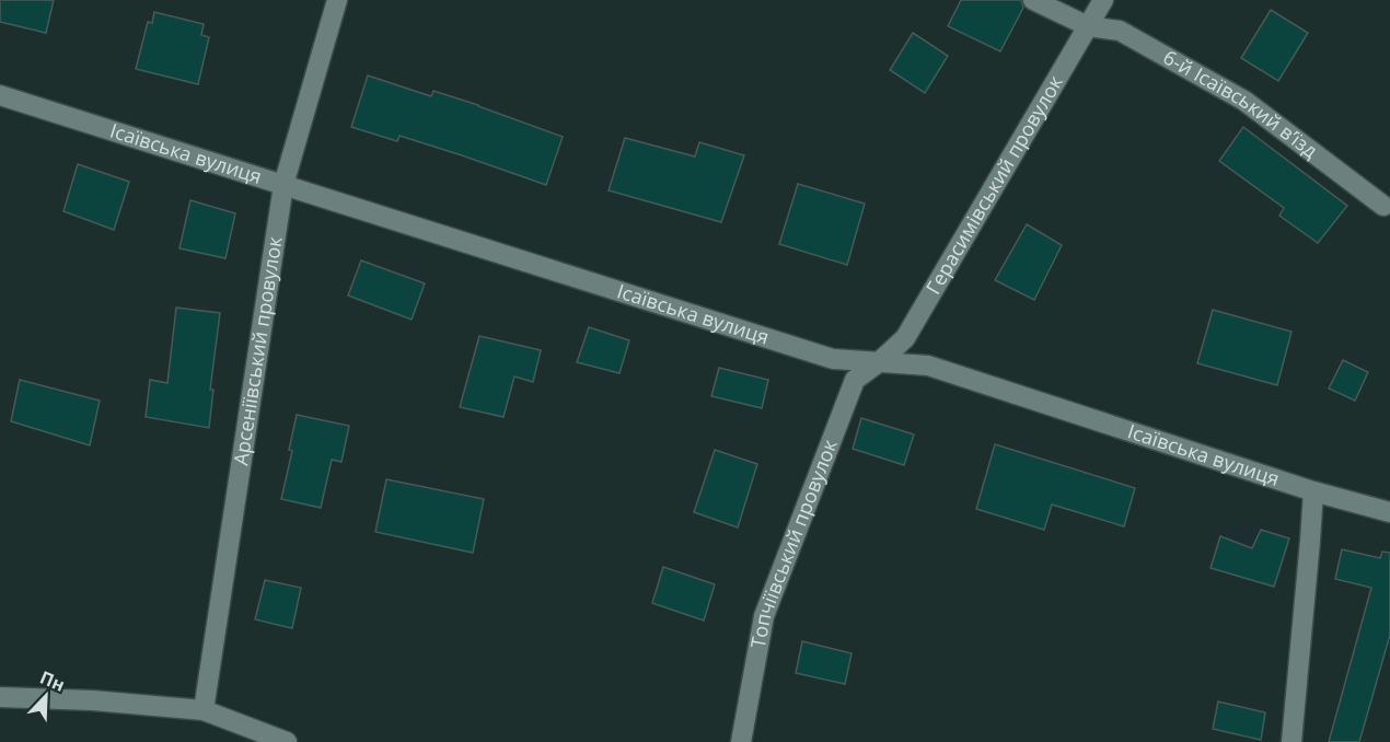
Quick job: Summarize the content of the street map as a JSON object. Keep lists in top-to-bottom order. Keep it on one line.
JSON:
{"streets":{"street":["6-й Ісаївський в’їзд","Ісаївська вулиця","Герасимівський провулок","Арсеніївський провулок","Топчіївський провулок"]},"crossings":[["6-й Ісаївський в’їзд","Герасимівський провулок"],["Ісаївська вулиця","Герасимівський провулок"],["Ісаївська вулиця","Арсеніївський провулок"],["Ісаївська вулиця","Топчіївський провулок"],["Герасимівський провулок","Топчіївський провулок"]],"north":"top right"}
